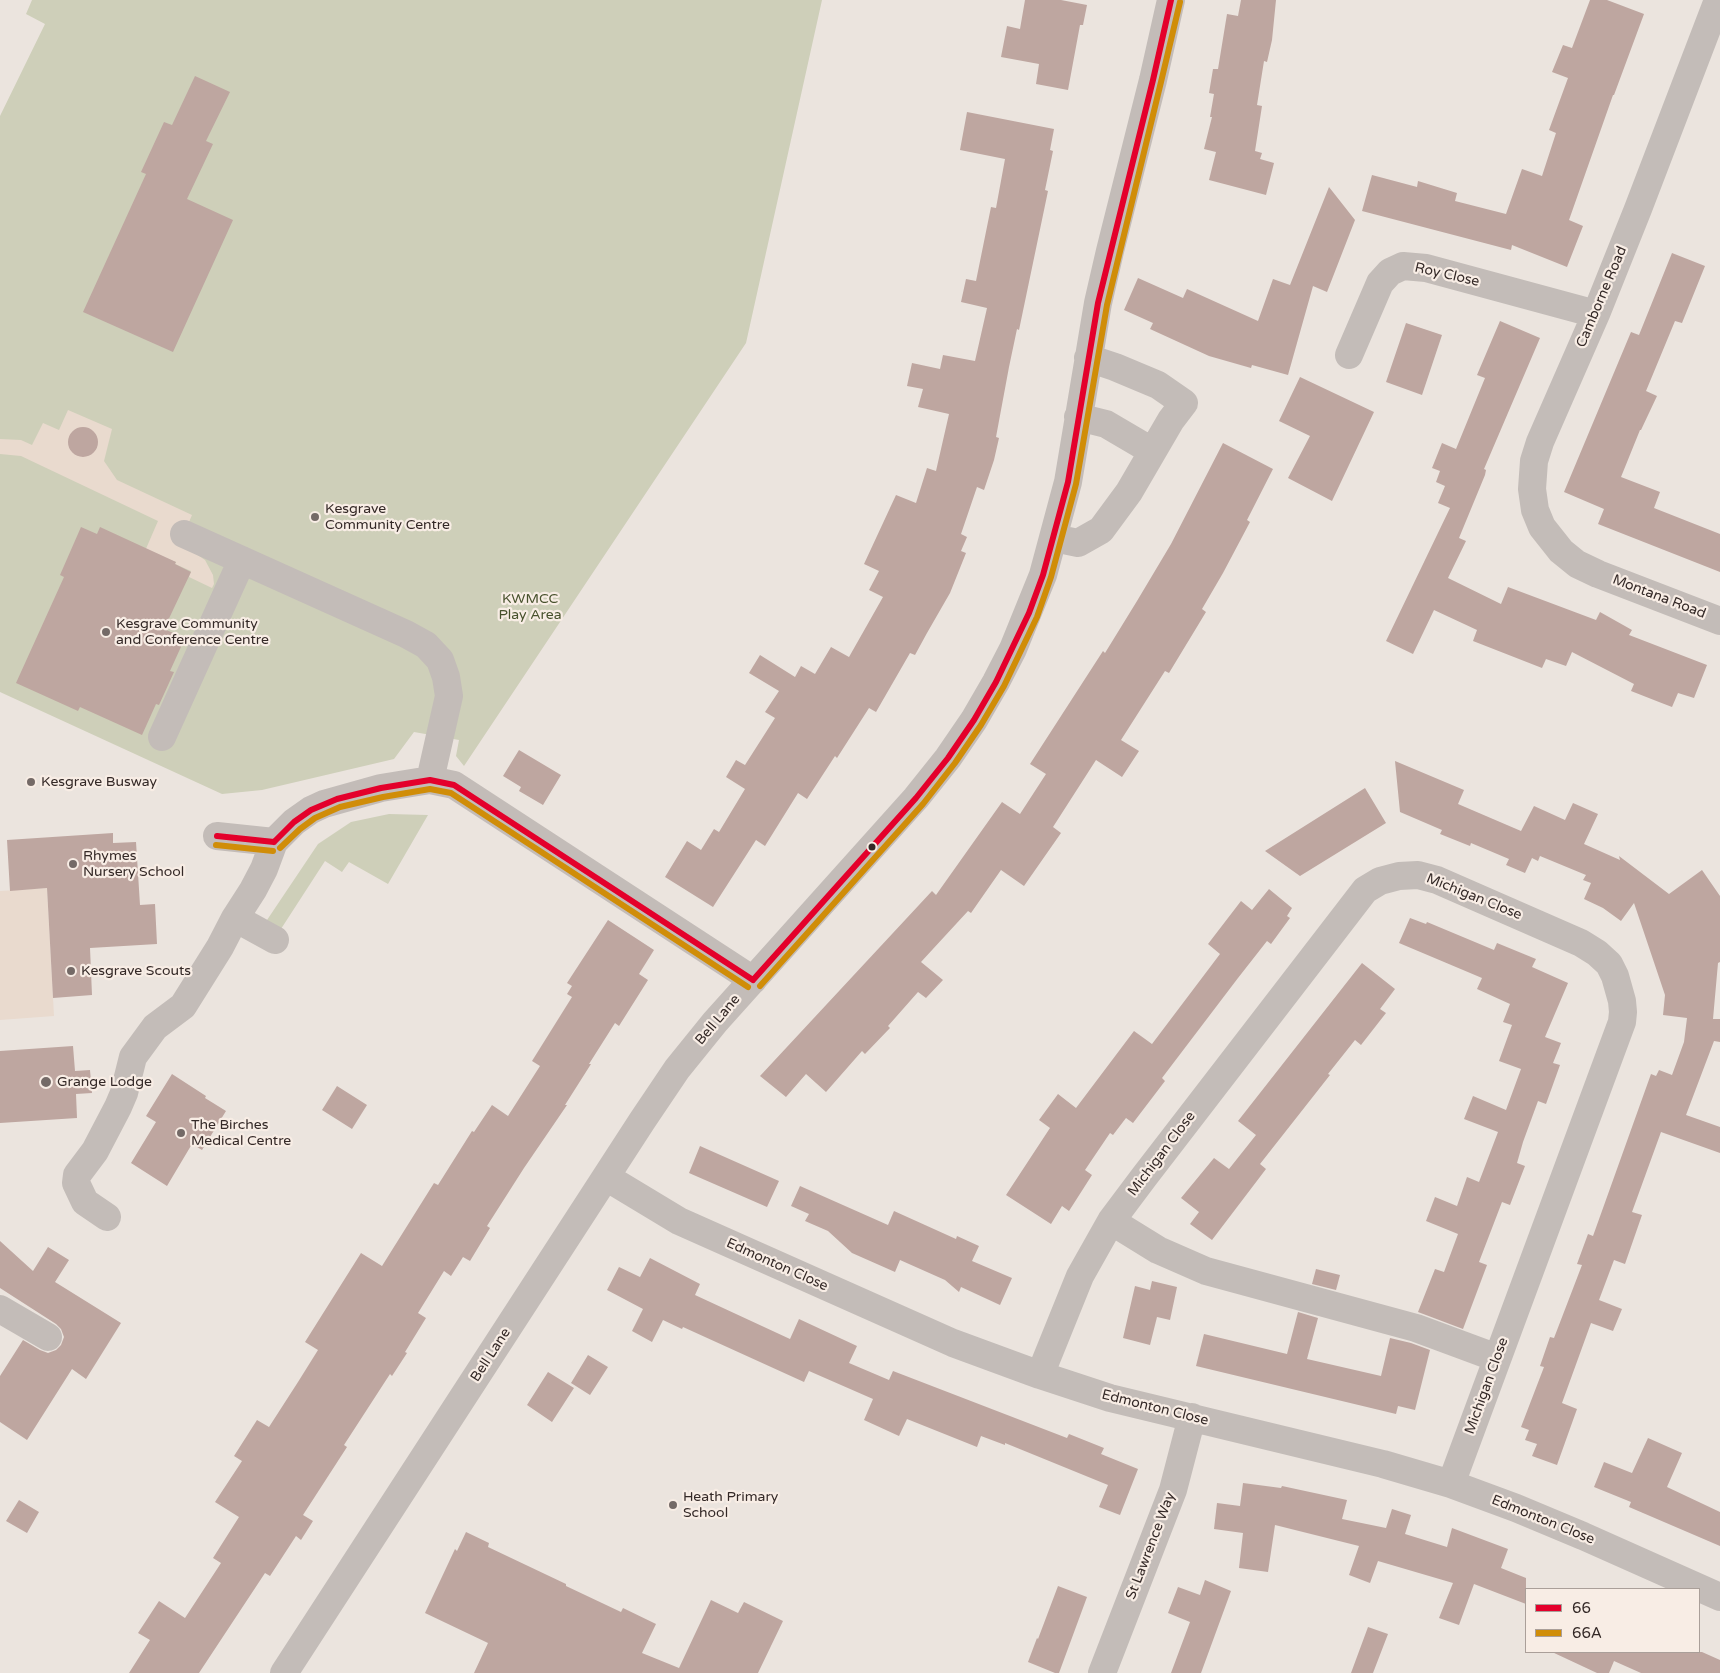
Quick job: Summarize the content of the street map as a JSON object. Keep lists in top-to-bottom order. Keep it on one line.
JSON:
{"streets":{"street":["Roy Close","Camborne Road","Montana Road","Michigan Close","Bell Lane","Edmonton Close","St Lawrence Way"]},"crossings":[["Roy Close","Camborne Road"],["Camborne Road","Montana Road"],["Michigan Close","Edmonton Close"],["Bell Lane","Edmonton Close"],["Edmonton Close","St Lawrence Way"]],"parks":["KWMCC Play Area"],"places":["Kesgrave Community Centre","Kesgrave Community and Conference Centre","Kesgrave Busway","Rhymes Nursery School","Kesgrave Scouts","Grange Lodge","The Birches Medical Centre","Heath Primary School"],"lines":["transit line 66","transit line 66A"],"legend":["66","66A"]}
